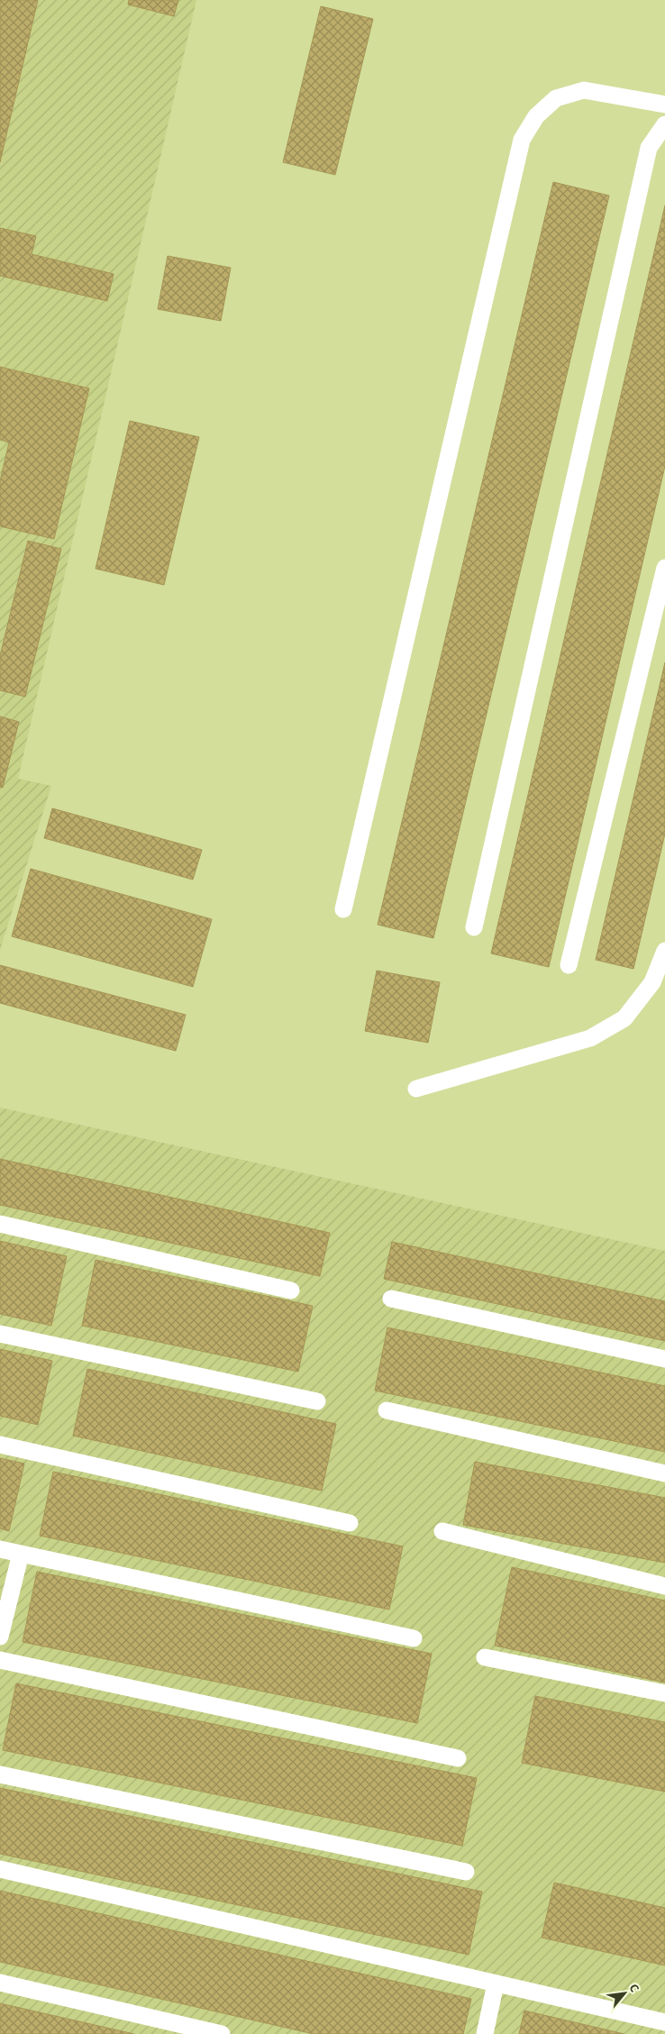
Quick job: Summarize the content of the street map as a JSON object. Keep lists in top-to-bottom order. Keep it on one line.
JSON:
{"north":"top right"}
